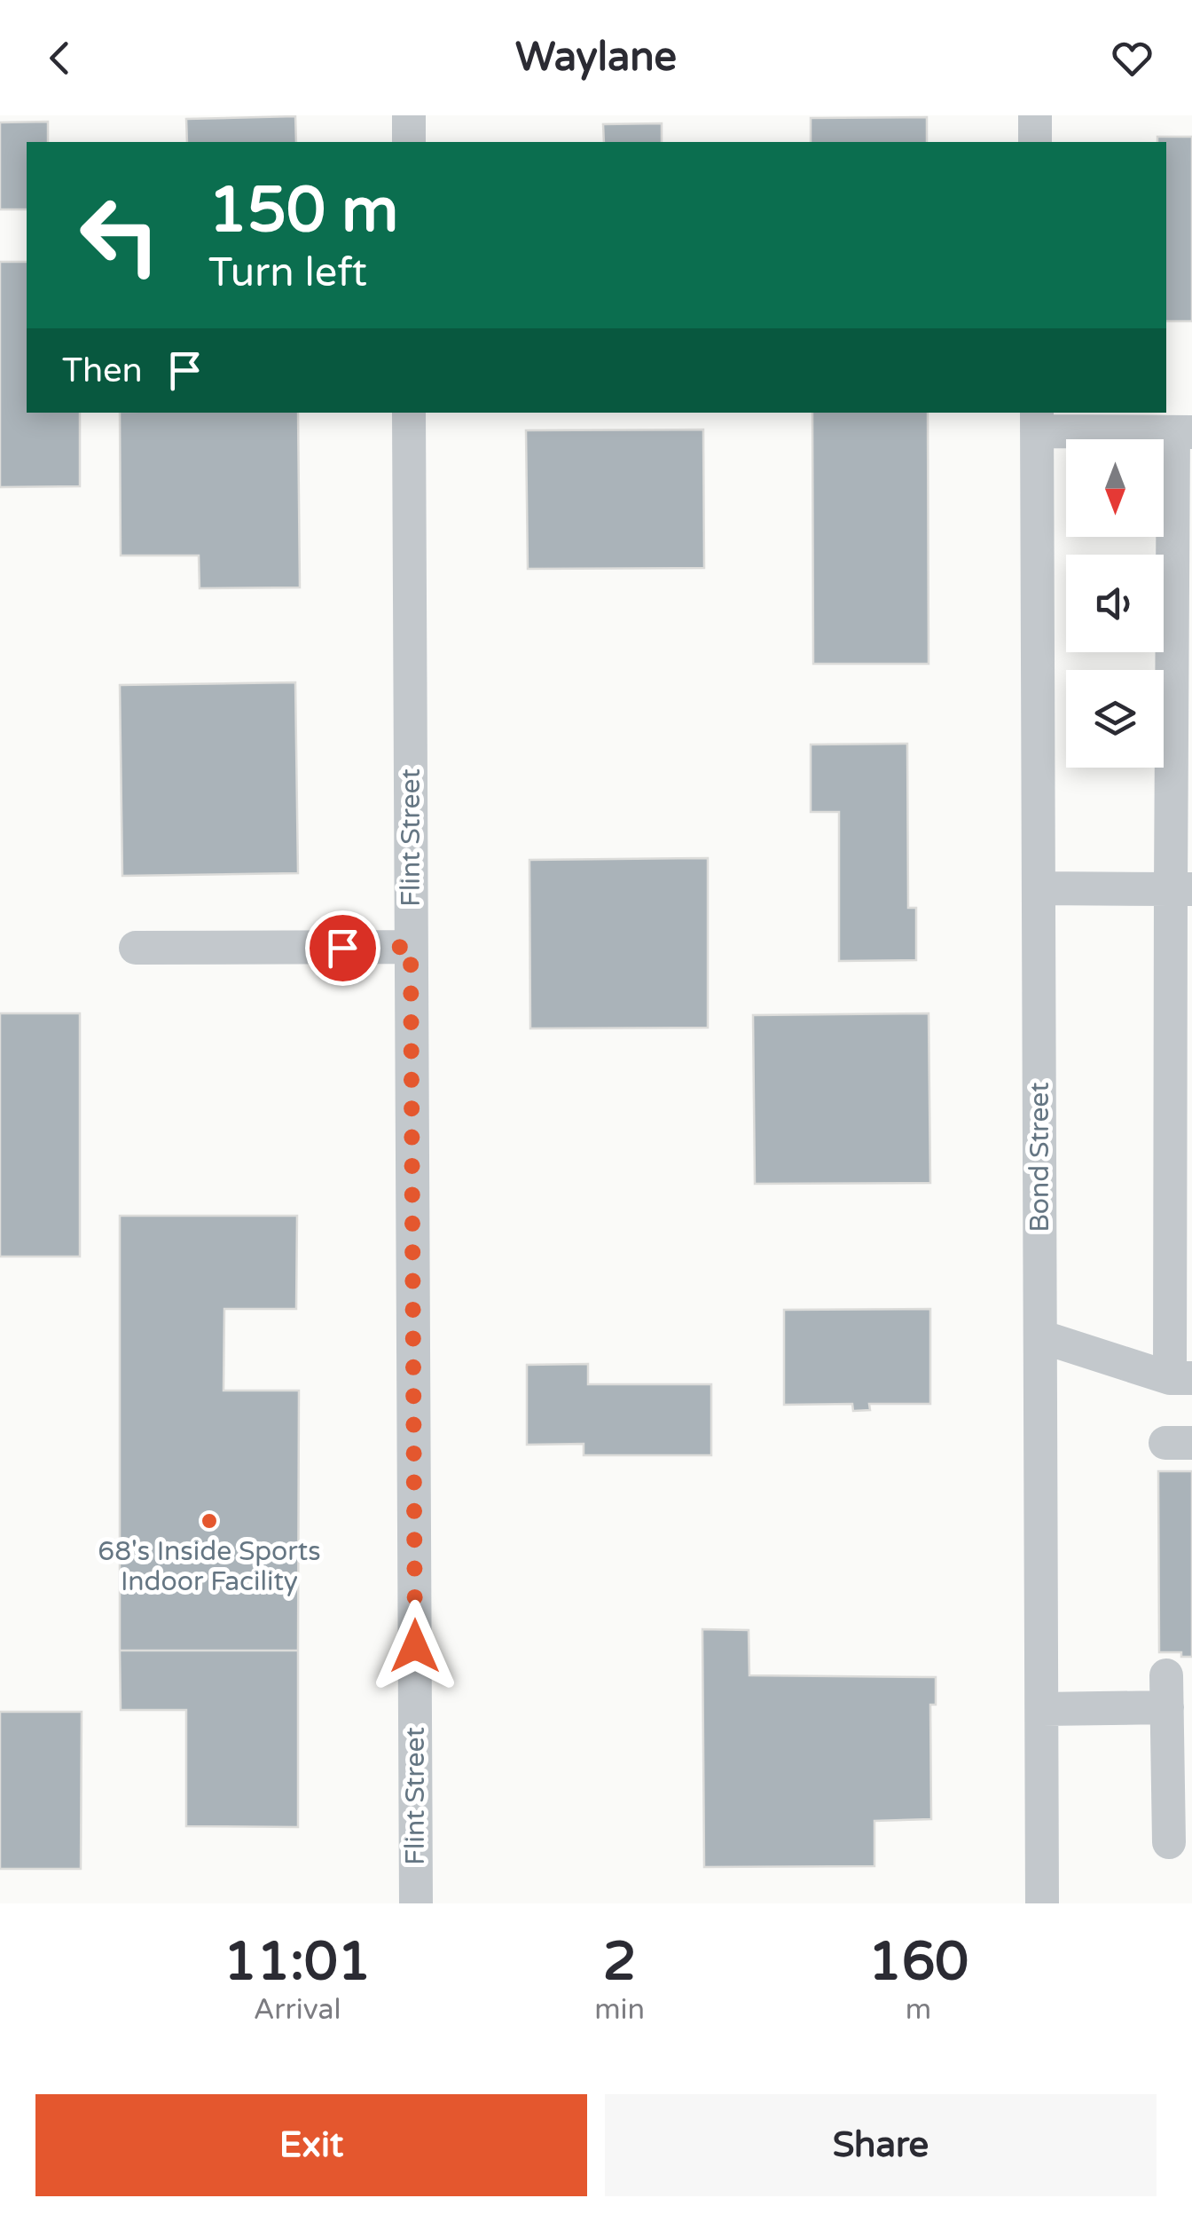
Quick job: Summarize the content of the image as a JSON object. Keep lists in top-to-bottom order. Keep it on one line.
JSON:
{"streets":{"street":["Flint Street","Bond Street"]},"places":["68's Inside Sports Indoor Facility"],"north":"bottom","page":{"header":"Waylane","turn":["150 m","Turn left"],"then":"Then","eta":["11:01","Arrival","2","min","160","m"],"buttons":["Exit","Share"]}}
